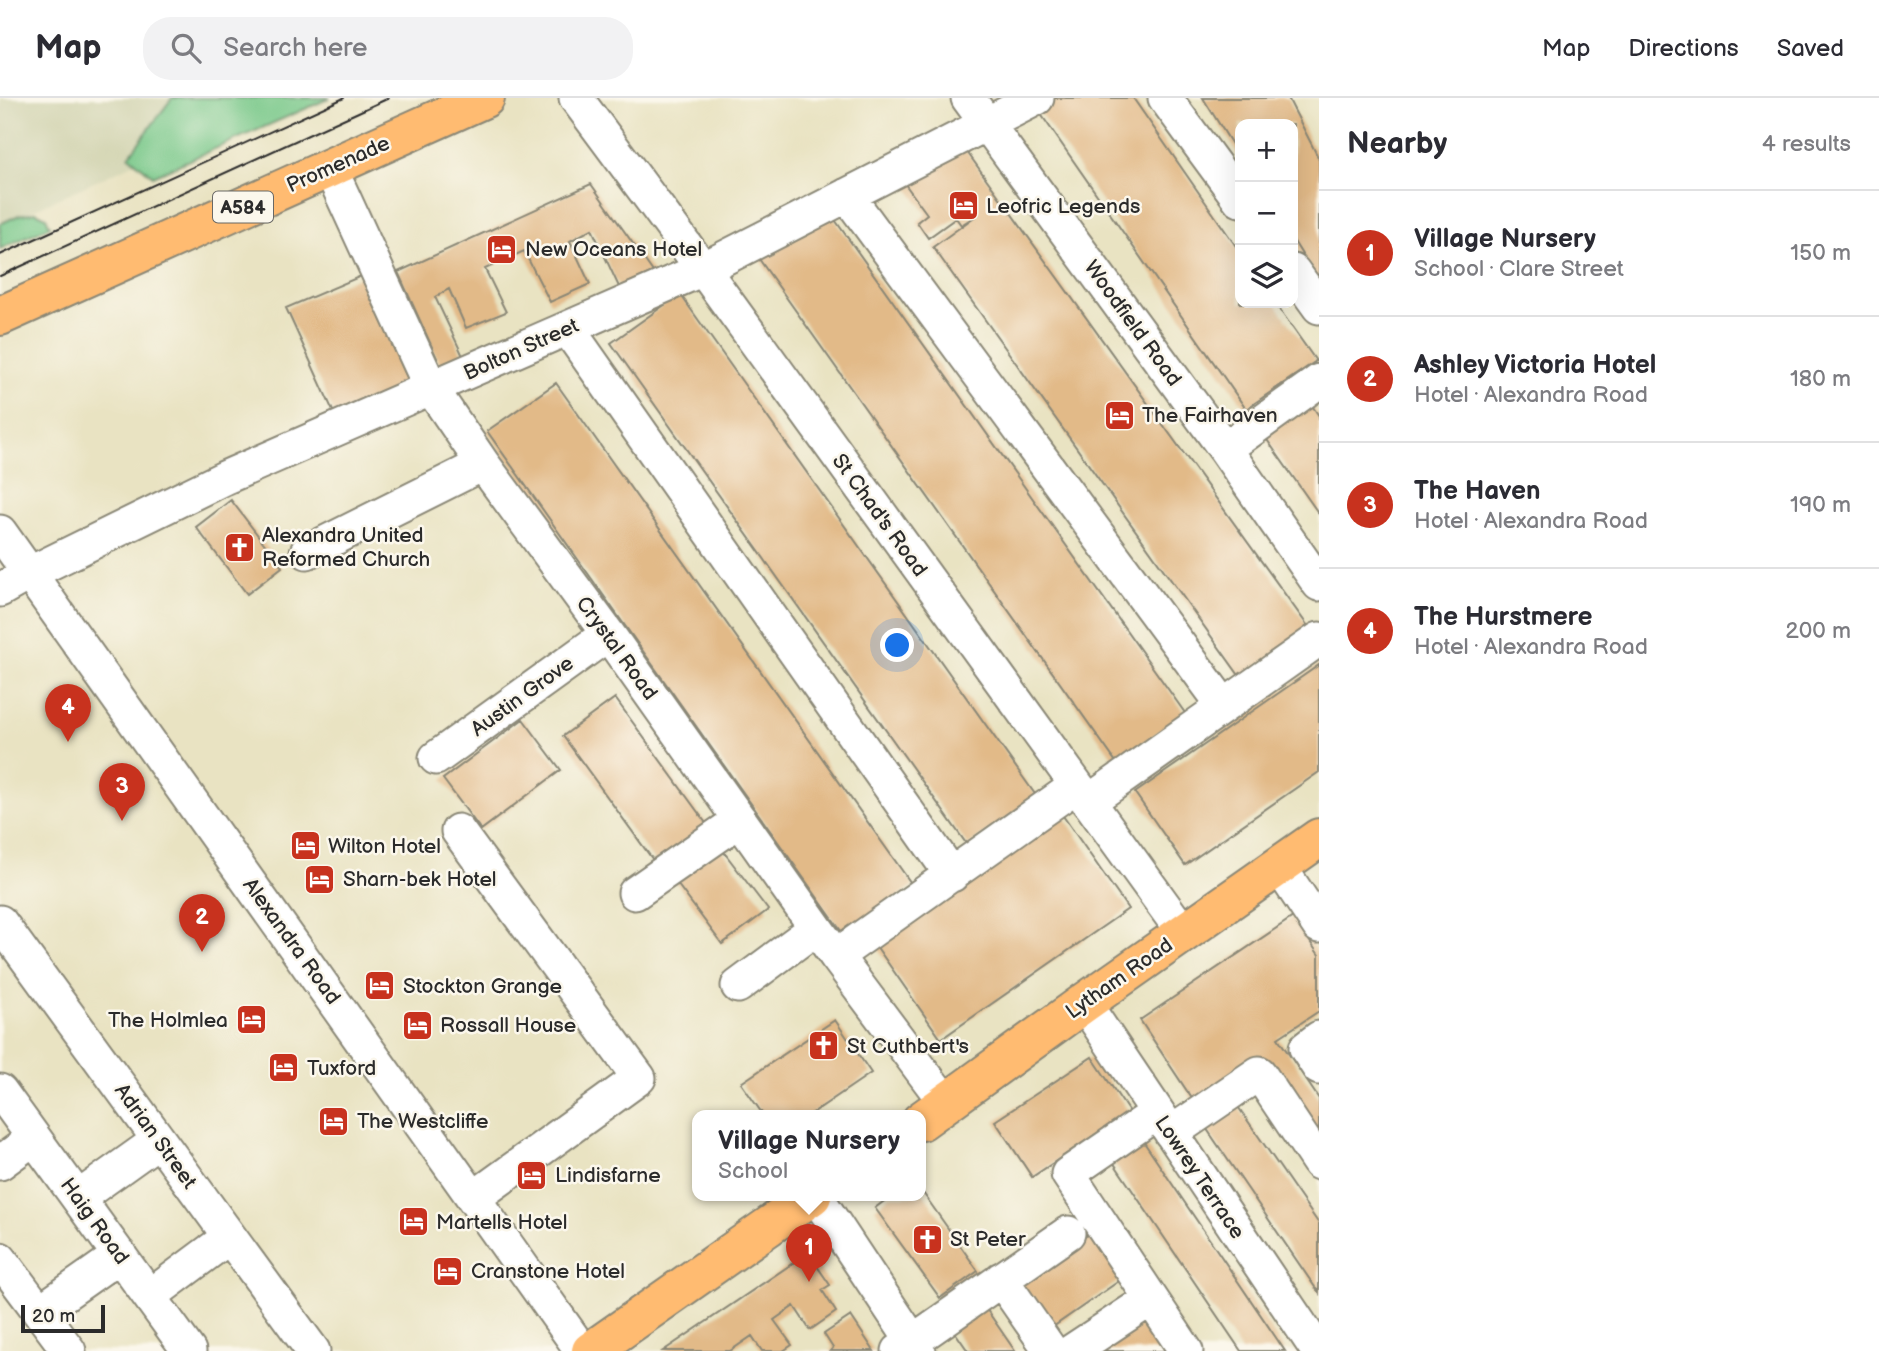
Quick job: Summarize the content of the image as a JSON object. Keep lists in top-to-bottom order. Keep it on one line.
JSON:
{"streets":{"main road":["Promenade","A584","Lytham Road"],"street":["Woodfield Road","Bolton Street","St Chad's Road","Crystal Road","Austin Grove","Alexandra Road","Adrian Street","Lowrey Terrace","Haig Road"]},"crossings":[["Promenade","Crystal Road"],["Woodfield Road","Bolton Street"],["Bolton Street","St Chad's Road"],["Bolton Street","Crystal Road"],["Bolton Street","Alexandra Road"],["St Chad's Road","Lytham Road"],["Crystal Road","Austin Grove"],["Crystal Road","Lytham Road"],["Lytham Road","Lowrey Terrace"]],"places":{"hotel":["Leofric Legends","New Oceans Hotel","The Fairhaven","Wilton Hotel","Sharn-bek Hotel","Stockton Grange","The Holmlea","Rossall House","Tuxford","The Westcliffe","Lindisfarne","Martells Hotel","Cranstone Hotel"],"church":["Alexandra United Reformed Church","St Cuthbert's","St Peter"]},"scale_bar":"20 m","page":{"header":"Map","search":"Search here","nav":["Map","Directions","Saved"],"heading":["Nearby","4 results"],"map_buttons":["+","−"],"list":[{"mark":"1","name":"Village Nursery","note":"School · Clare Street","value":"150 m"},{"mark":"2","name":"Ashley Victoria Hotel","note":"Hotel · Alexandra Road","value":"180 m"},{"mark":"3","name":"The Haven","note":"Hotel · Alexandra Road","value":"190 m"},{"mark":"4","name":"The Hurstmere","note":"Hotel · Alexandra Road","value":"200 m"}],"pins":["4","3","2","1"],"popup":["Village Nursery","School"],"scale":"20 m"}}
